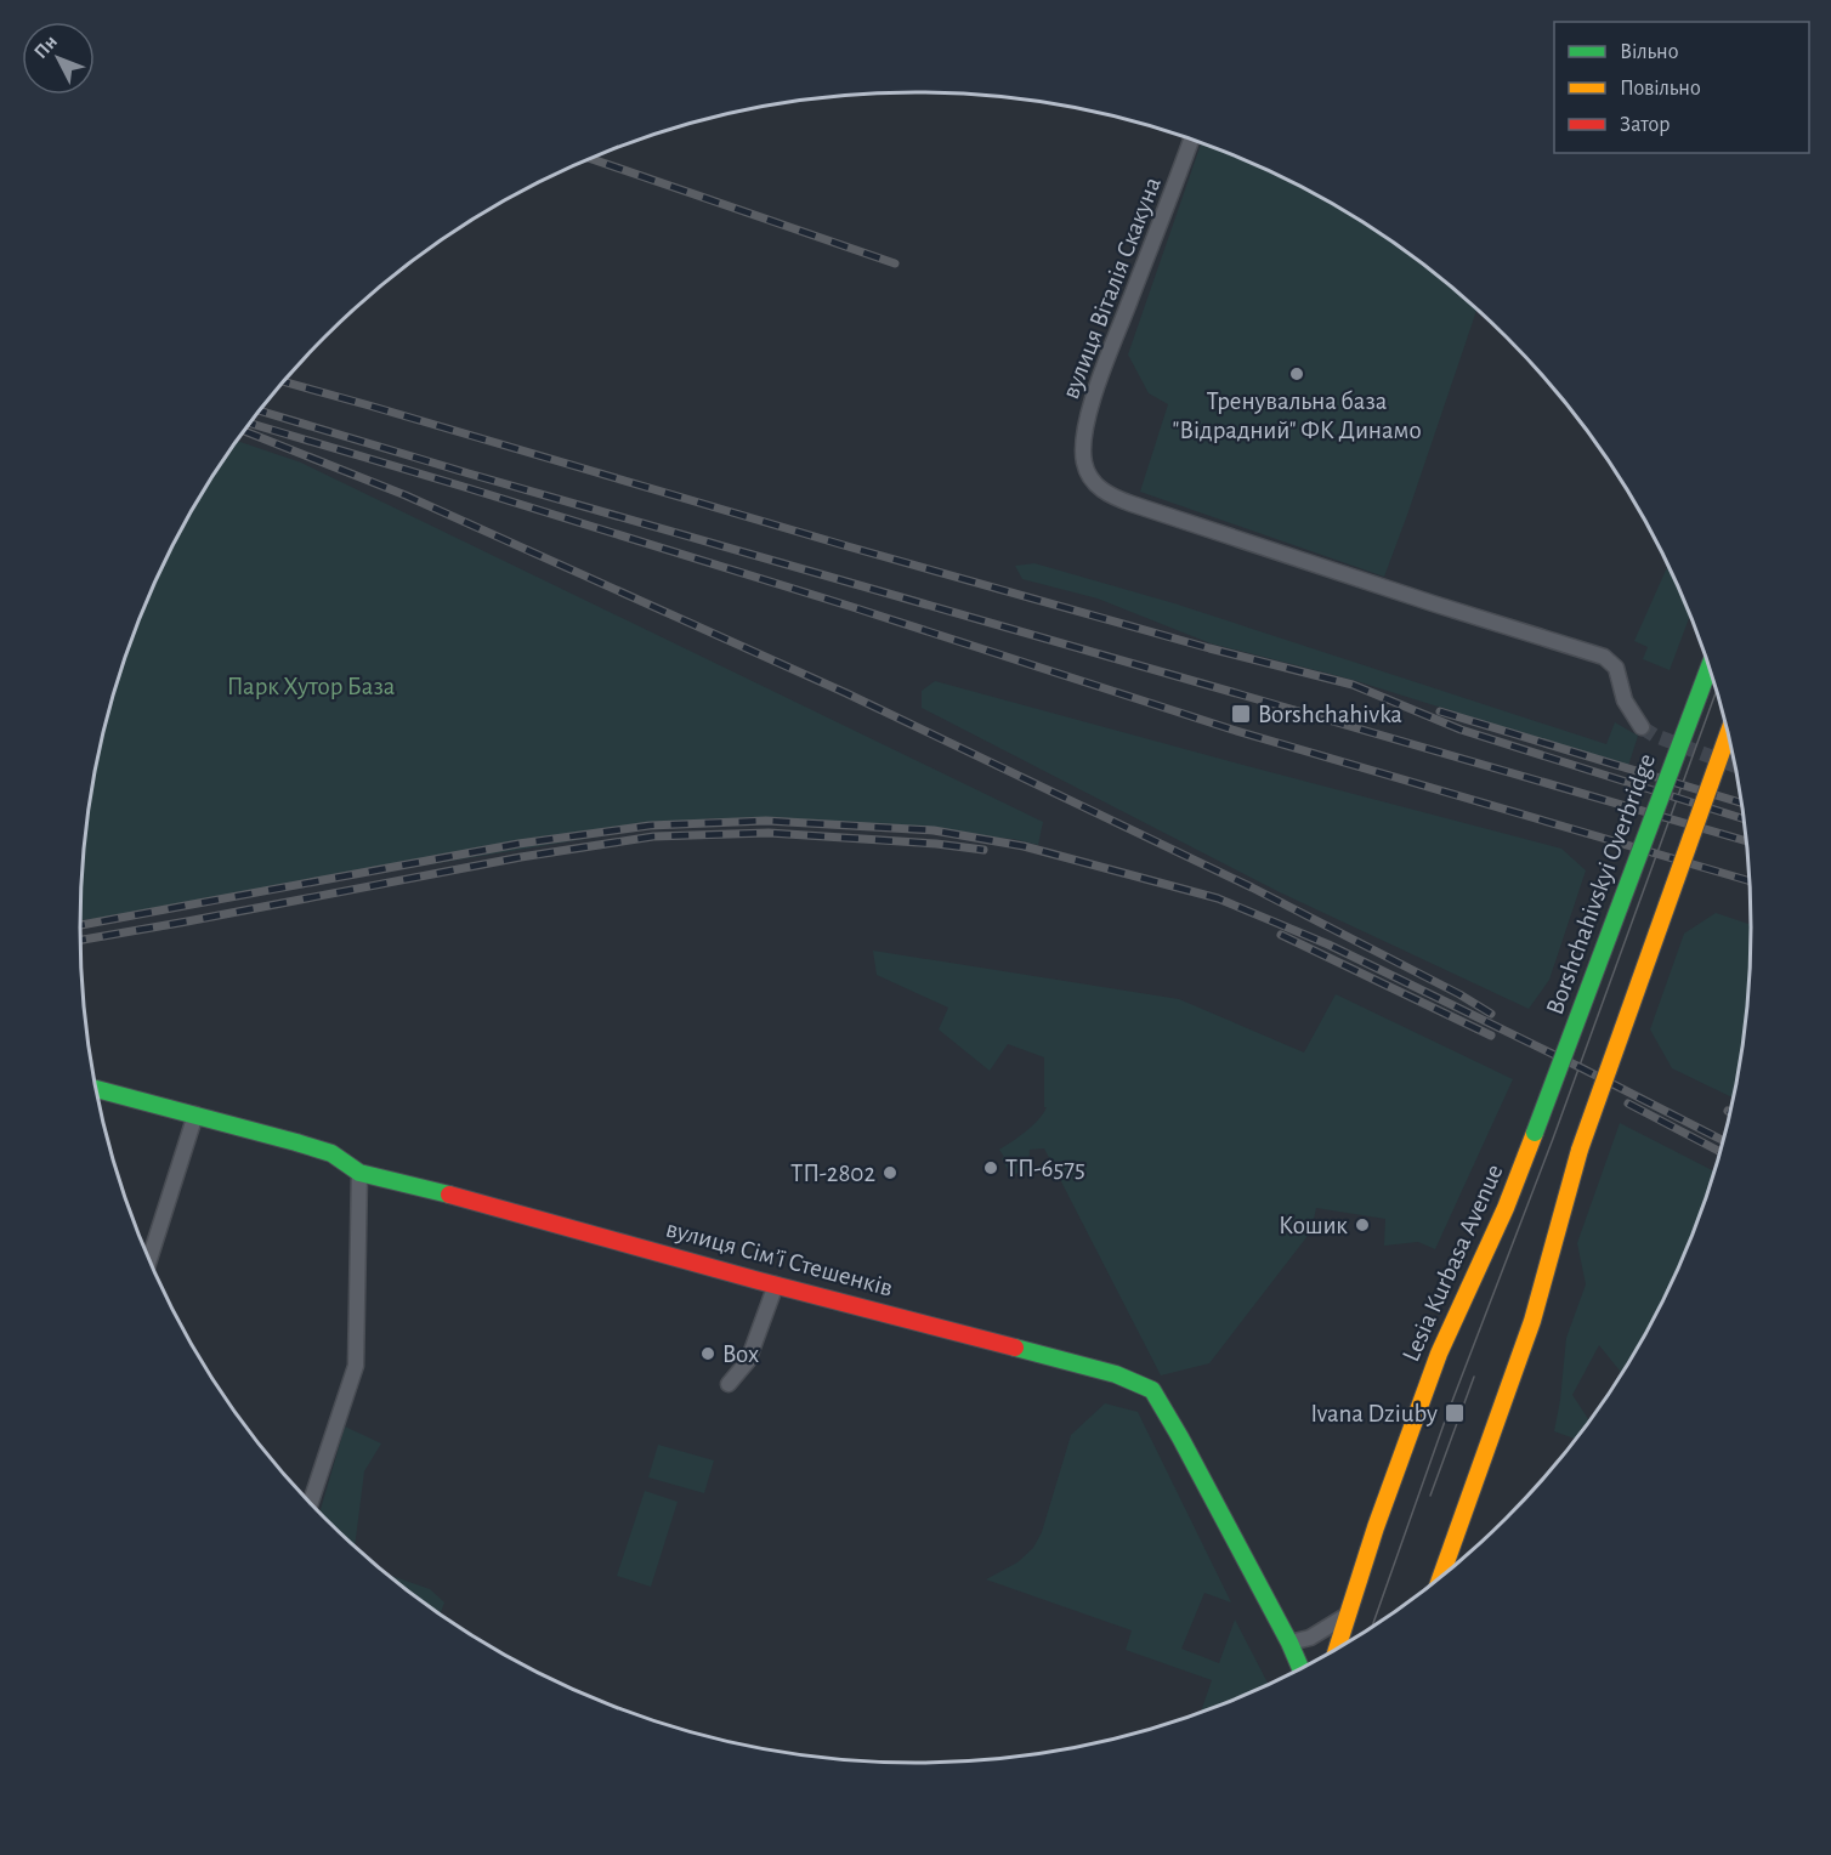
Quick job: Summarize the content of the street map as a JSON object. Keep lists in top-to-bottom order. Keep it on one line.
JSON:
{"streets":{"main road":["Borshchahivskyi Overbridge","вулиця Сімʼї Стешенків","Lesia Kurbasa Avenue"],"street":["вулиця Віталія Скакуна"]},"crossings":[["Borshchahivskyi Overbridge","Lesia Kurbasa Avenue"]],"parks":["Парк Хутор База"],"places":{"other":["Тренувальна база \"Відрадний\" ФК Динамо","ТП-6575","ТП-2802","Кошик","Box"],"transit":["Borshchahivka","Ivana Dziuby"]},"legend":["Вільно","Повільно","Затор"],"north":"top left"}
